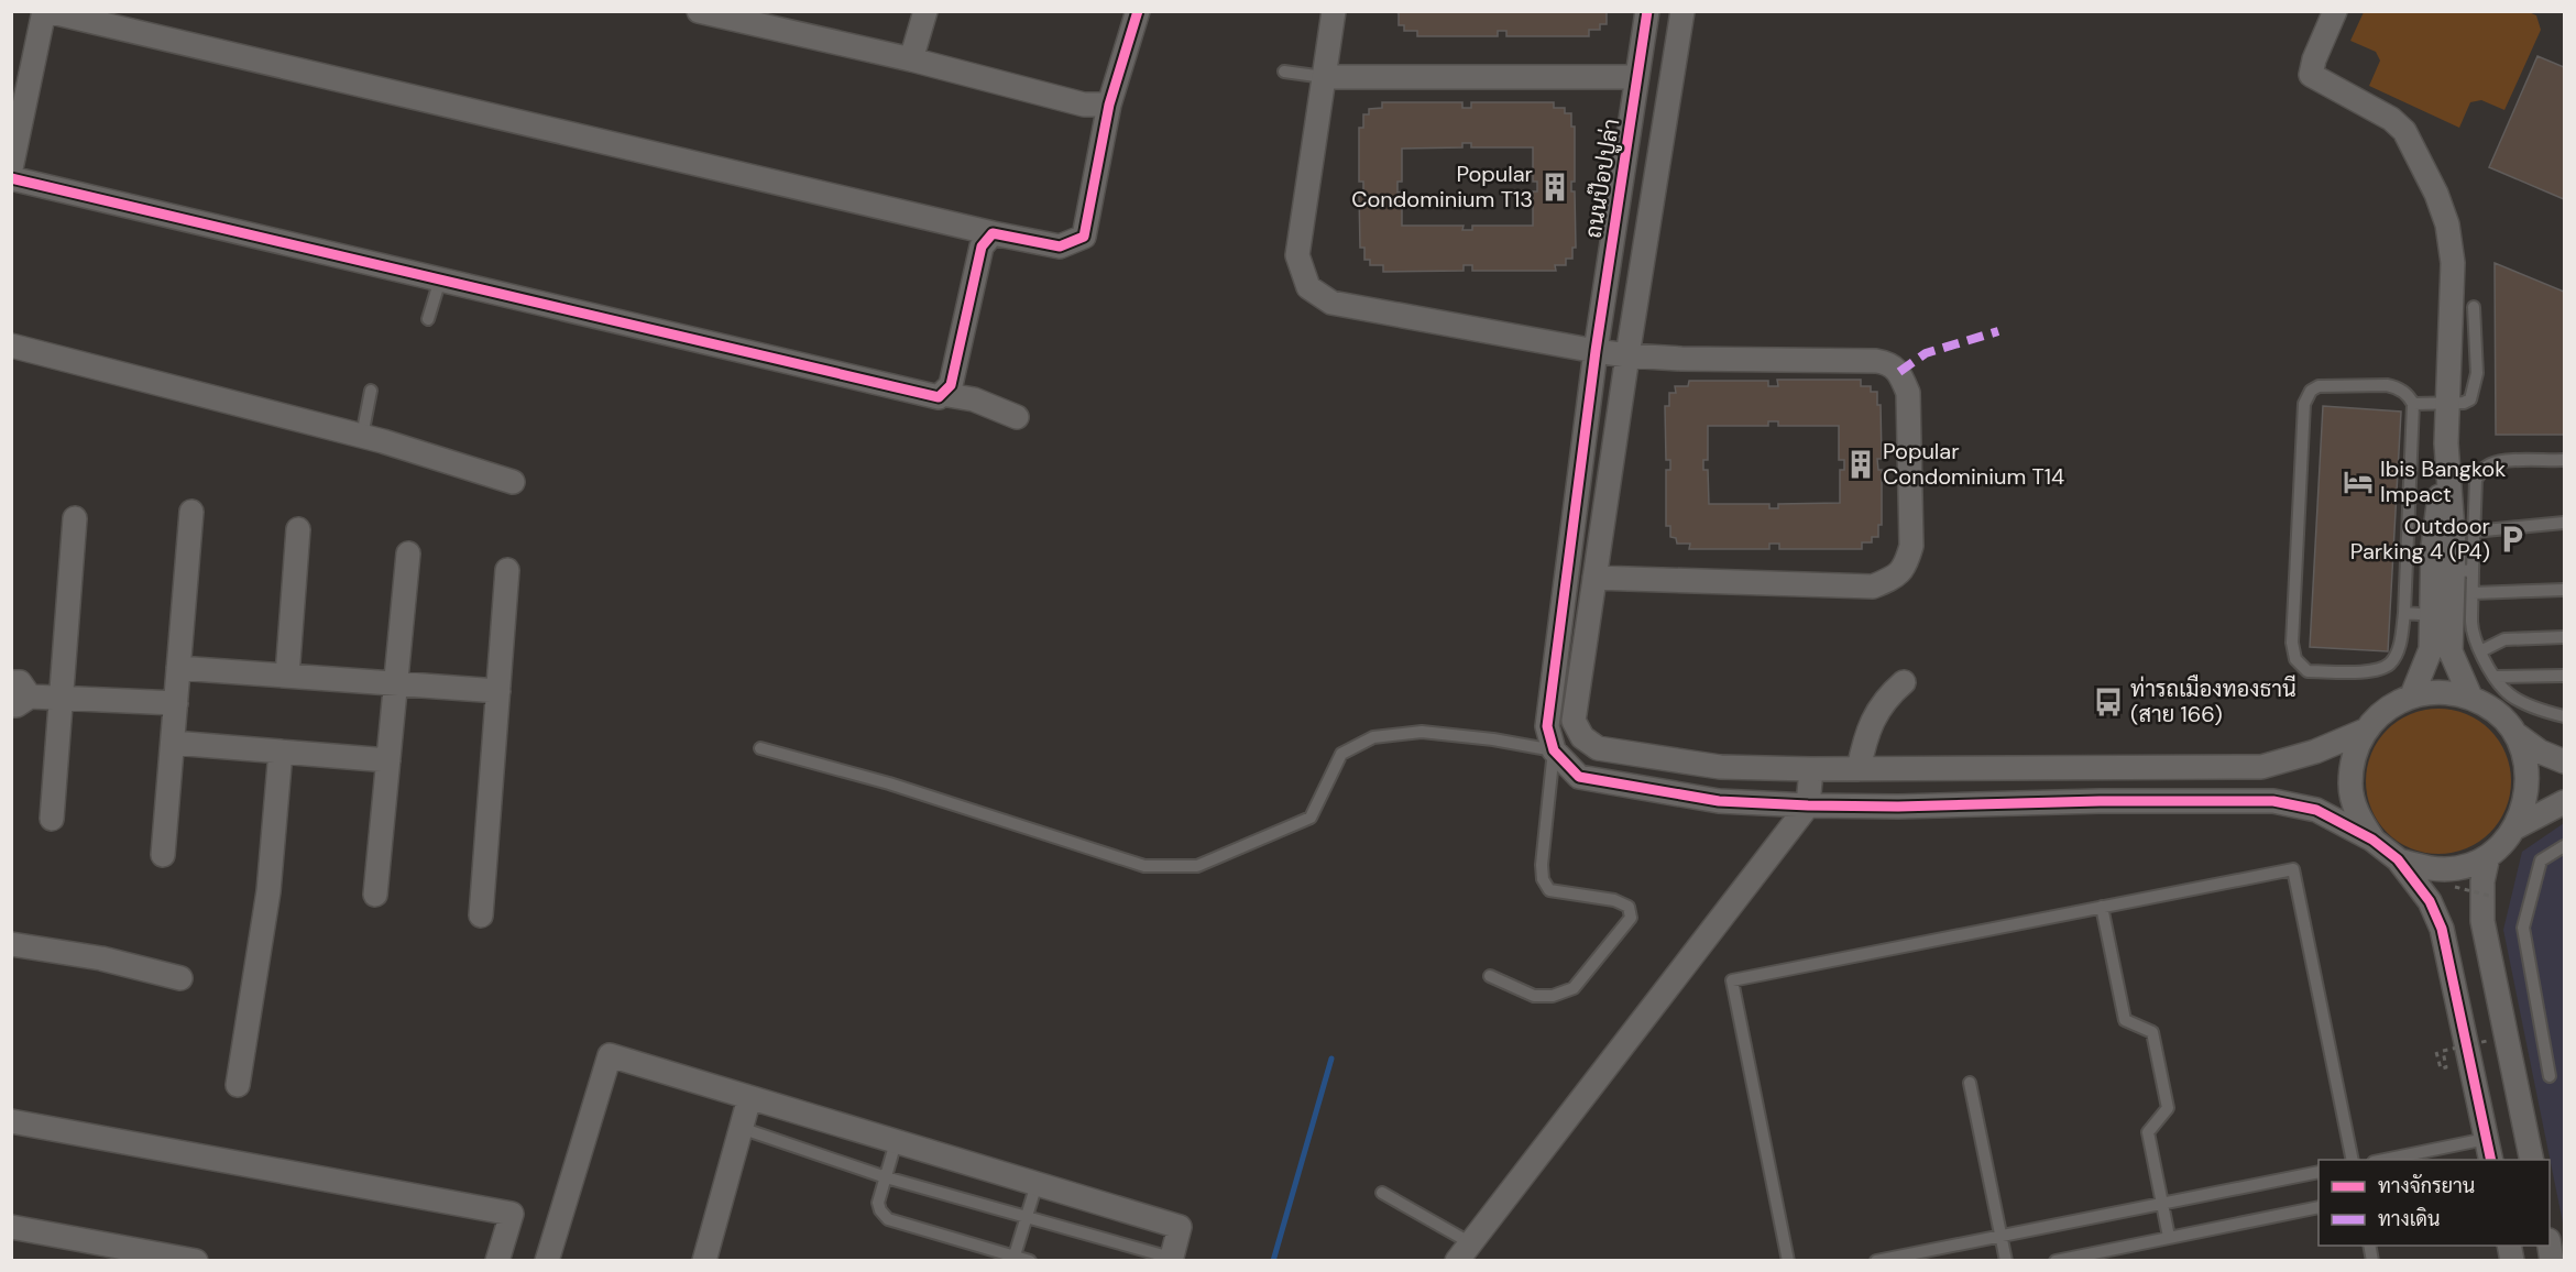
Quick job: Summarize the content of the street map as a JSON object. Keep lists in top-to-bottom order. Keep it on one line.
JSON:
{"streets":{"street":["ถนนป๊อปปูล่า"]},"places":{"building":["Popular Condominium T13","Popular Condominium T14"],"hotel":["Ibis Bangkok Impact"],"parking":["Outdoor Parking 4 (P4)"],"bus stop":["ท่ารถเมืองทองธานี (สาย 166)"]},"legend":["ทางจักรยาน","ทางเดิน"]}
